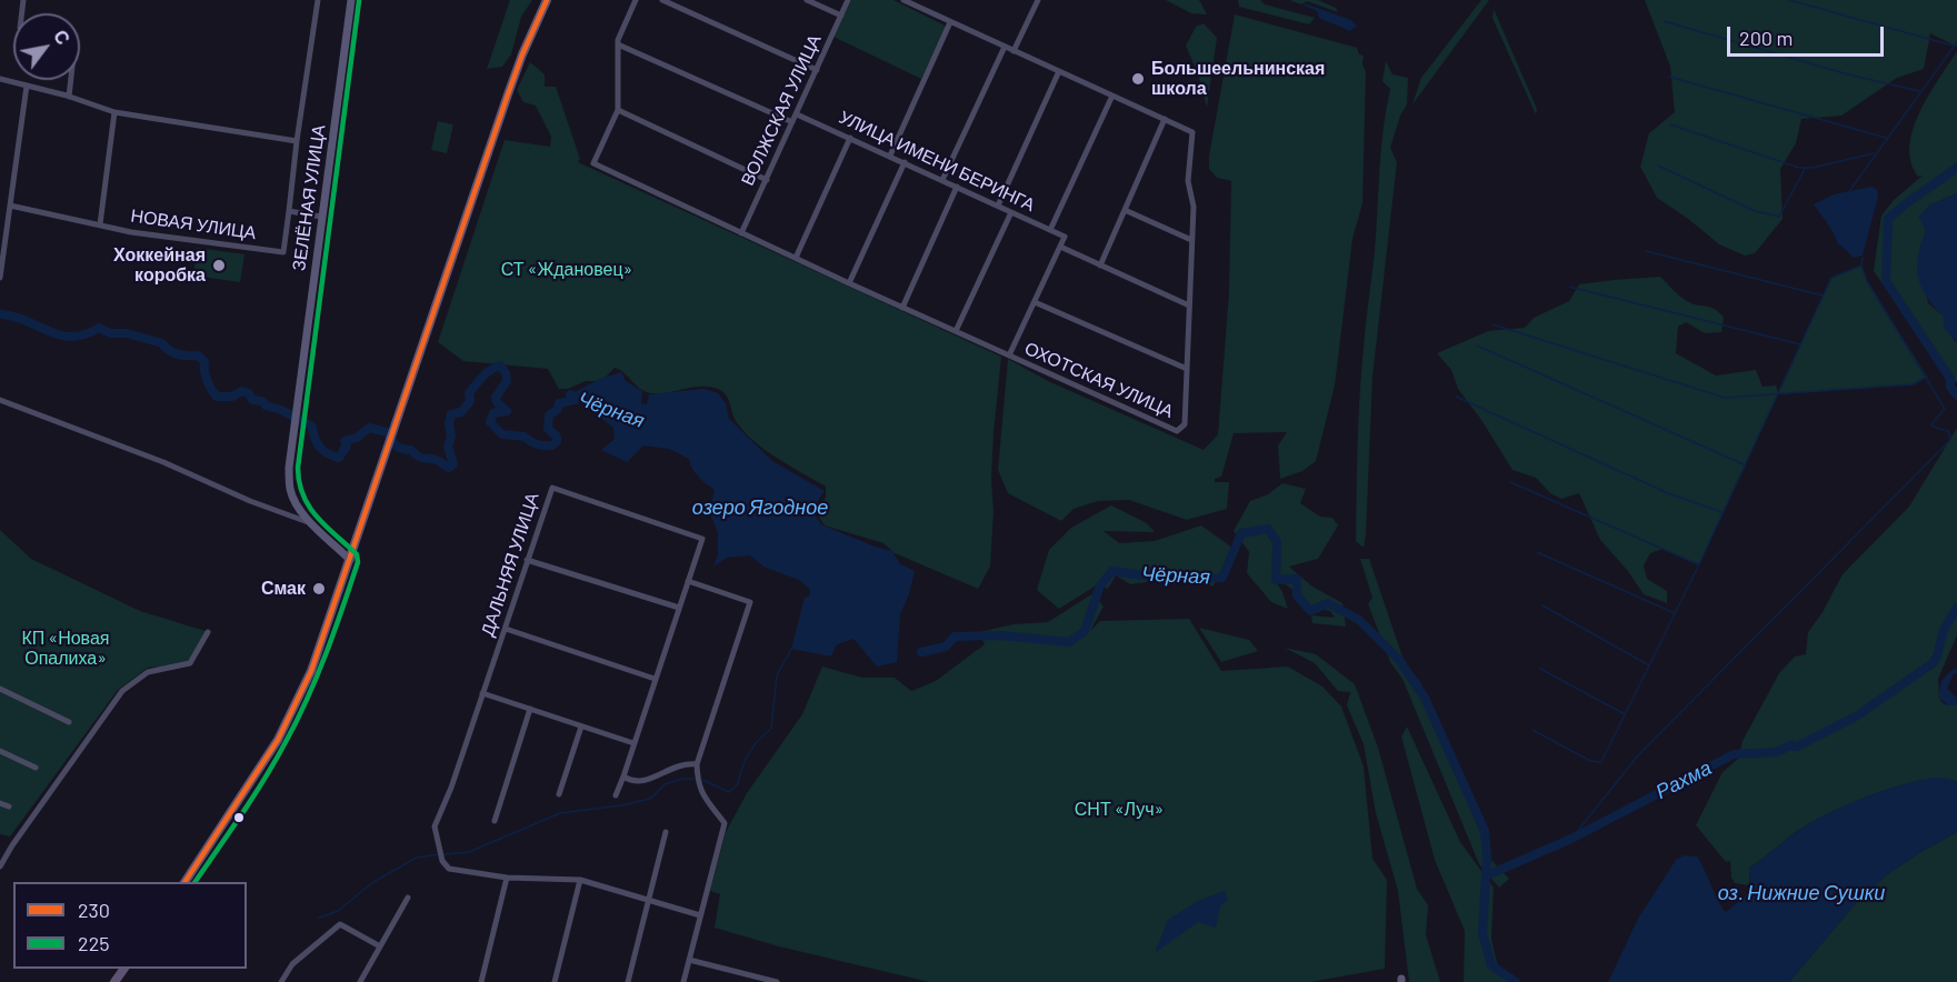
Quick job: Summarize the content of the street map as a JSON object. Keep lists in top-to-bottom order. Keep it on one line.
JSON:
{"streets":{"street":["ВОЛЖСКАЯ УЛИЦА","УЛИЦА ИМЕНИ БЕРИНГА","ЗЕЛЁНАЯ УЛИЦА","НОВАЯ УЛИЦА","ОХОТСКАЯ УЛИЦА","ДАЛЬНЯЯ УЛИЦА"]},"crossings":[["ВОЛЖСКАЯ УЛИЦА","УЛИЦА ИМЕНИ БЕРИНГА"],["ВОЛЖСКАЯ УЛИЦА","ОХОТСКАЯ УЛИЦА"]],"water":["Чёрная","озеро Ягодное","Рахма","оз. Нижние Сушки"],"parks":["СТ «Ждановец»","КП «Новая Опалиха»","СНТ «Луч»"],"places":["Большеельнинская школа","Хоккейная коробка","Смак"],"lines":["transit line 230","transit line 225"],"legend":["230","225"],"scale_bar":"200 m","north":"top right"}
